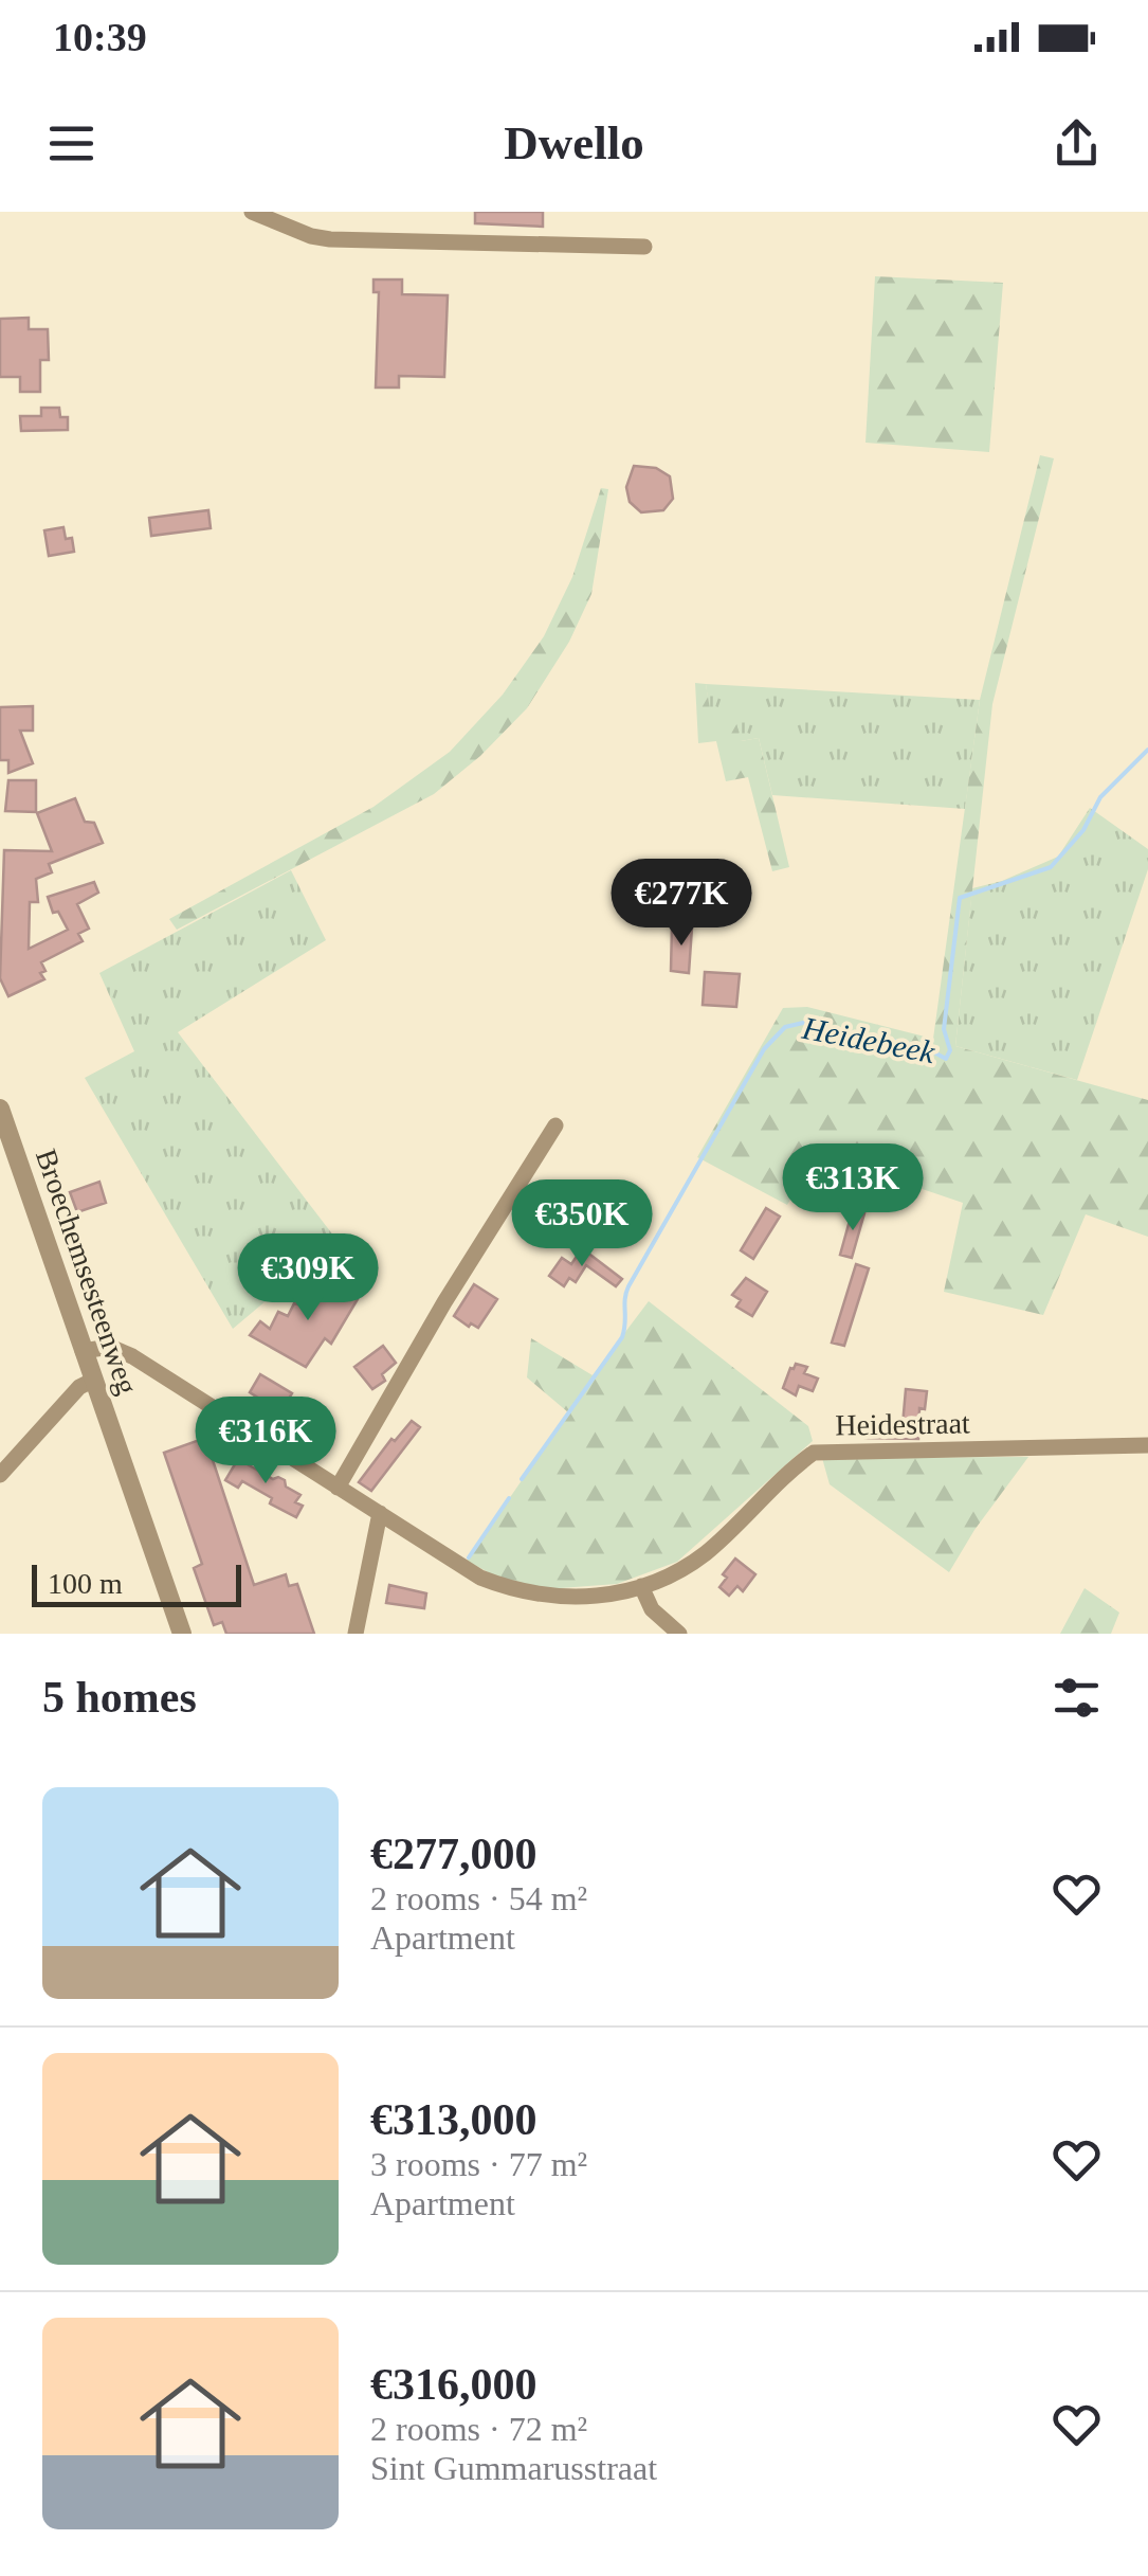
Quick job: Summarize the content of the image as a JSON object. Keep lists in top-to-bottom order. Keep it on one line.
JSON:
{"streets":{"street":["Broechemsesteenweg","Heidestraat"]},"crossings":[["Broechemsesteenweg","Heidestraat"]],"water":["Heidebeek"],"scale_bar":"100 m","page":{"status":"10:39","header":"Dwello","price":["€277K","€313K","€350K","€309K","€316K"],"scale":"100 m","heading":"5 homes","list":[{"name":"€277,000","note":"2 rooms · 54 m² · Apartment"},{"name":"€313,000","note":"3 rooms · 77 m² · Apartment"},{"name":"€316,000","note":"2 rooms · 72 m² · Sint Gummarusstraat"}]}}
